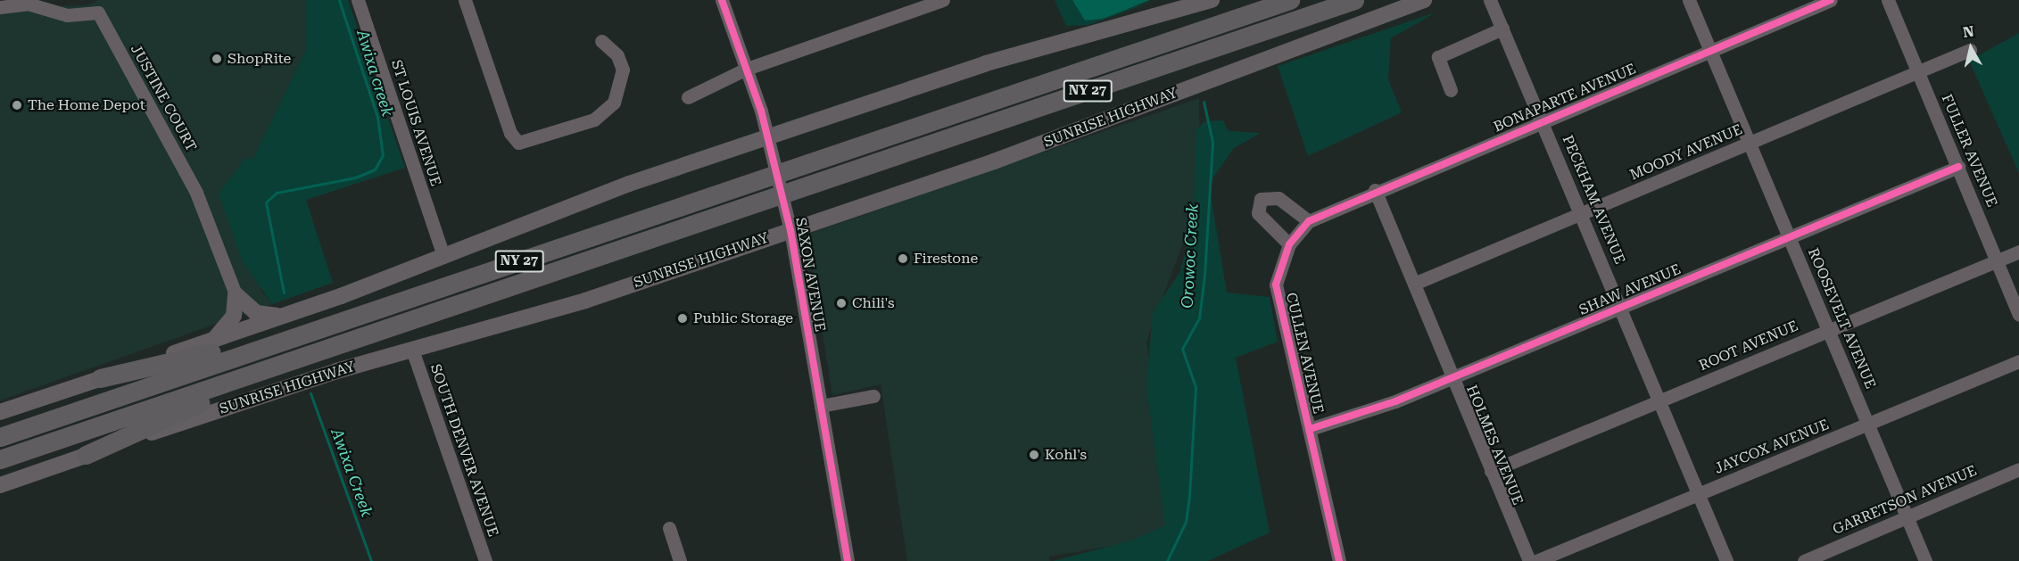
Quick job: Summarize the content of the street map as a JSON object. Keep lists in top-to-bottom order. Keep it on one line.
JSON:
{"streets":{"highway":["NY 27","SUNRISE HIGHWAY"],"street":["JUSTINE COURT","BONAPARTE AVENUE","ST LOUIS AVENUE","FULLER AVENUE","MOODY AVENUE","PECKHAM AVENUE","SAXON AVENUE","SHAW AVENUE","ROOSEVELT AVENUE","ROOT AVENUE","CULLEN AVENUE","HOLMES AVENUE","JAYCOX AVENUE","SOUTH DENVER AVENUE","GARRETSON AVENUE"]},"crossings":[["BONAPARTE AVENUE","PECKHAM AVENUE"],["BONAPARTE AVENUE","ROOSEVELT AVENUE"],["BONAPARTE AVENUE","CULLEN AVENUE"],["BONAPARTE AVENUE","HOLMES AVENUE"],["SUNRISE HIGHWAY","SAXON AVENUE"],["SUNRISE HIGHWAY","SOUTH DENVER AVENUE"],["FULLER AVENUE","MOODY AVENUE"],["FULLER AVENUE","SHAW AVENUE"],["FULLER AVENUE","ROOT AVENUE"],["MOODY AVENUE","PECKHAM AVENUE"],["MOODY AVENUE","ROOSEVELT AVENUE"],["MOODY AVENUE","HOLMES AVENUE"],["PECKHAM AVENUE","SHAW AVENUE"],["PECKHAM AVENUE","ROOT AVENUE"],["PECKHAM AVENUE","JAYCOX AVENUE"],["SHAW AVENUE","ROOSEVELT AVENUE"],["SHAW AVENUE","CULLEN AVENUE"],["SHAW AVENUE","HOLMES AVENUE"],["ROOSEVELT AVENUE","ROOT AVENUE"],["ROOSEVELT AVENUE","JAYCOX AVENUE"],["ROOSEVELT AVENUE","GARRETSON AVENUE"],["ROOT AVENUE","HOLMES AVENUE"]],"water":["Awixa creek","Orowoc Creek","Awixa Creek"],"places":["ShopRite","The Home Depot","Firestone","Chili's","Public Storage","Kohl's"],"north":"top"}
